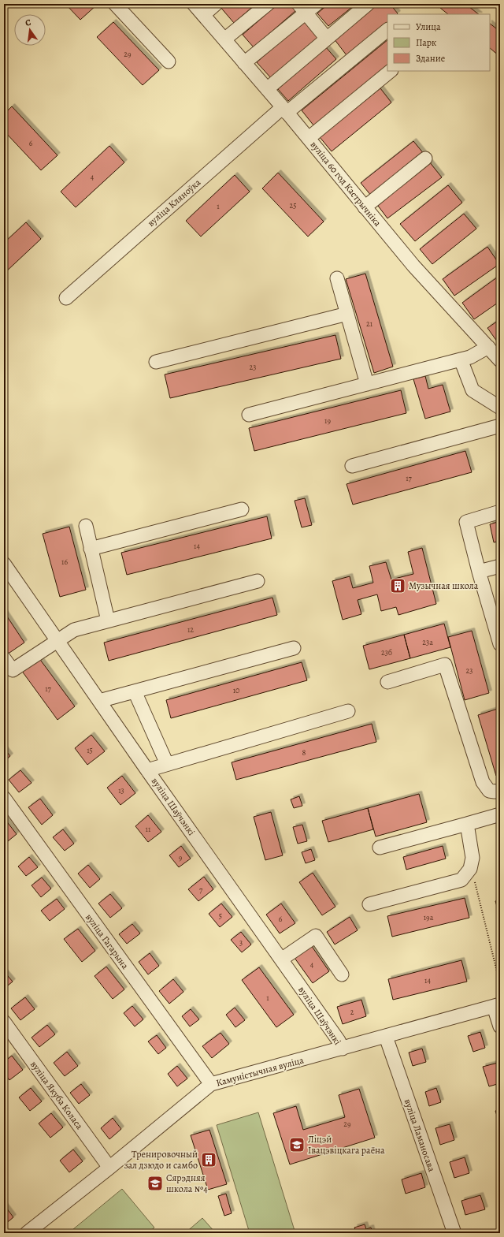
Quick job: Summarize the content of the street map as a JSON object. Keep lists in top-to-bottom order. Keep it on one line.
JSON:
{"streets":{"street":["вуліца 60 год Кастрычніка","вуліца Кляноўка","вуліца Шаўчэнкі","вуліца Гагарына","Камуністычная вуліца","вуліца Якуба Коласа","вуліца Ламаносава"]},"crossings":[["вуліца 60 год Кастрычніка","вуліца Кляноўка"],["вуліца Шаўчэнкі","Камуністычная вуліца"],["вуліца Гагарына","Камуністычная вуліца"],["Камуністычная вуліца","вуліца Якуба Коласа"],["Камуністычная вуліца","вуліца Ламаносава"]],"places":{"building":["Музычная школа","Тренировочный зал дзюдо и самбо"],"school or university":["Ліцэй Івацэвіцкага раёна","Сярэдняя школа №4"]},"house_numbers":["29","6","4","25","1","21","23","19","17","14","16","12","23а","23б","23","17","10","15","8","13","11","9","7","5","19а","6","3","4","14","1","2","29"],"legend":["Улица","Парк","Здание"],"north":"top"}
